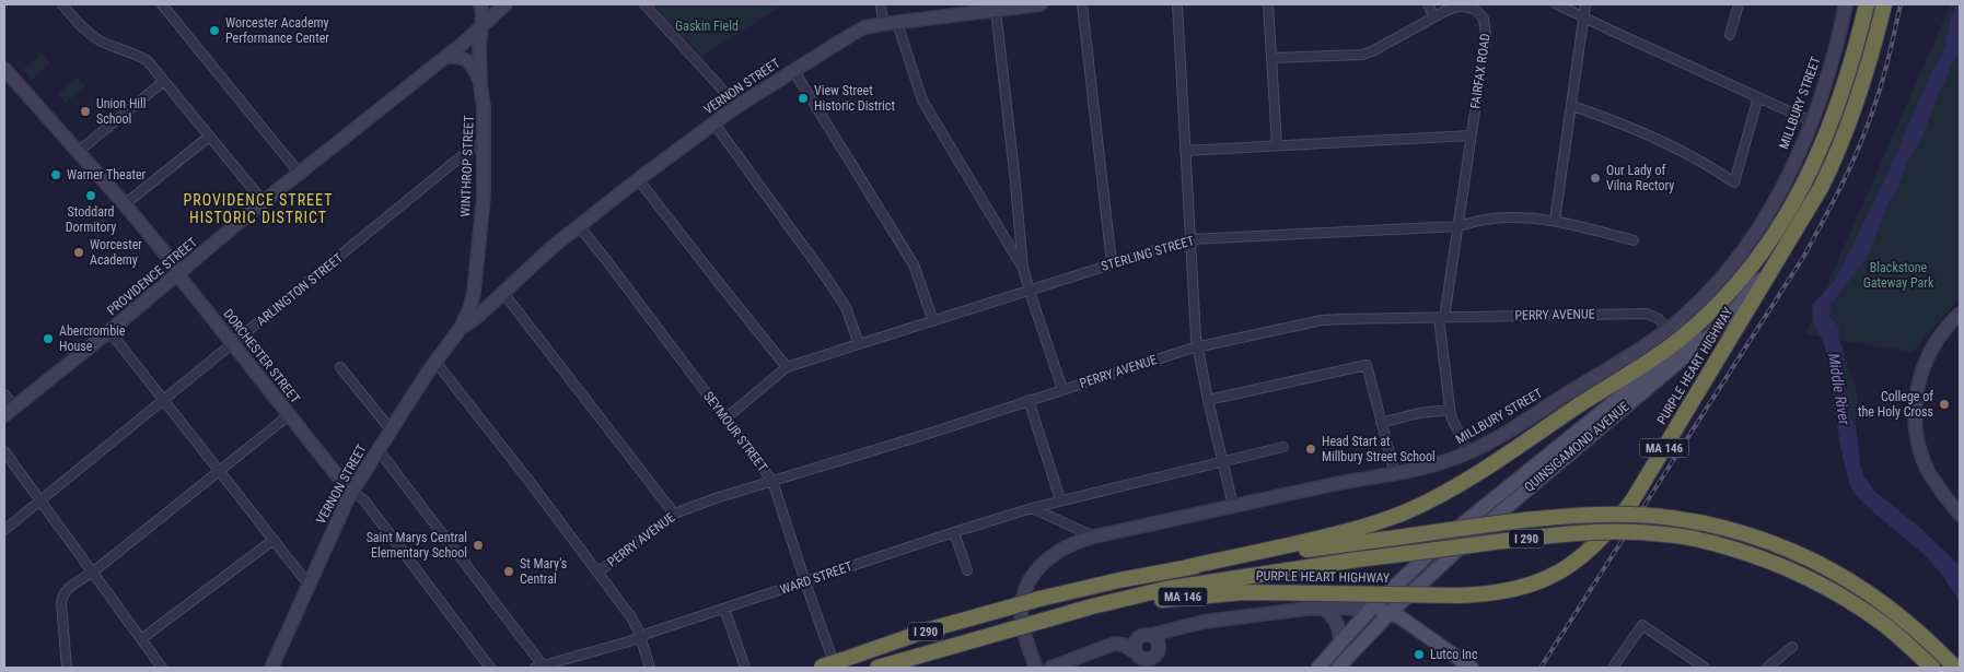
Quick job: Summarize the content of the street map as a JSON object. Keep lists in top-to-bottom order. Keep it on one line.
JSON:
{"streets":{"highway":["PURPLE HEART HIGHWAY","MA 146","I 290"],"main road":["VERNON STREET","MILLBURY STREET","WINTHROP STREET","PROVIDENCE STREET","DORCHESTER STREET","QUINSIGAMOND AVENUE"],"street":["FAIRFAX ROAD","STERLING STREET","ARLINGTON STREET","PERRY AVENUE","SEYMOUR STREET","WARD STREET"]},"crossings":[["FAIRFAX ROAD","MILLBURY STREET"],["FAIRFAX ROAD","STERLING STREET"],["FAIRFAX ROAD","PERRY AVENUE"],["VERNON STREET","WINTHROP STREET"],["VERNON STREET","DORCHESTER STREET"],["VERNON STREET","SEYMOUR STREET"],["MILLBURY STREET","PERRY AVENUE"],["WINTHROP STREET","PROVIDENCE STREET"],["WINTHROP STREET","ARLINGTON STREET"],["STERLING STREET","SEYMOUR STREET"],["PROVIDENCE STREET","DORCHESTER STREET"],["ARLINGTON STREET","DORCHESTER STREET"],["PERRY AVENUE","SEYMOUR STREET"],["PURPLE HEART HIGHWAY","QUINSIGAMOND AVENUE"],["PURPLE HEART HIGHWAY","I 290"],["SEYMOUR STREET","I 290"],["SEYMOUR STREET","WARD STREET"]],"districts":["PROVIDENCE STREET HISTORIC DISTRICT"],"water":["Middle River"],"parks":["Gaskin Field","Blackstone Gateway Park"],"places":["Worcester Academy Performance Center","View Street Historic District","Union Hill School","Warner Theater","Our Lady of Vilna Rectory","Stoddard Dormitory","Worcester Academy","Abercrombie House","College of the Holy Cross","Head Start at Millbury Street School","Saint Marys Central Elementary School","St Mary's Central","Lutco Inc"]}
